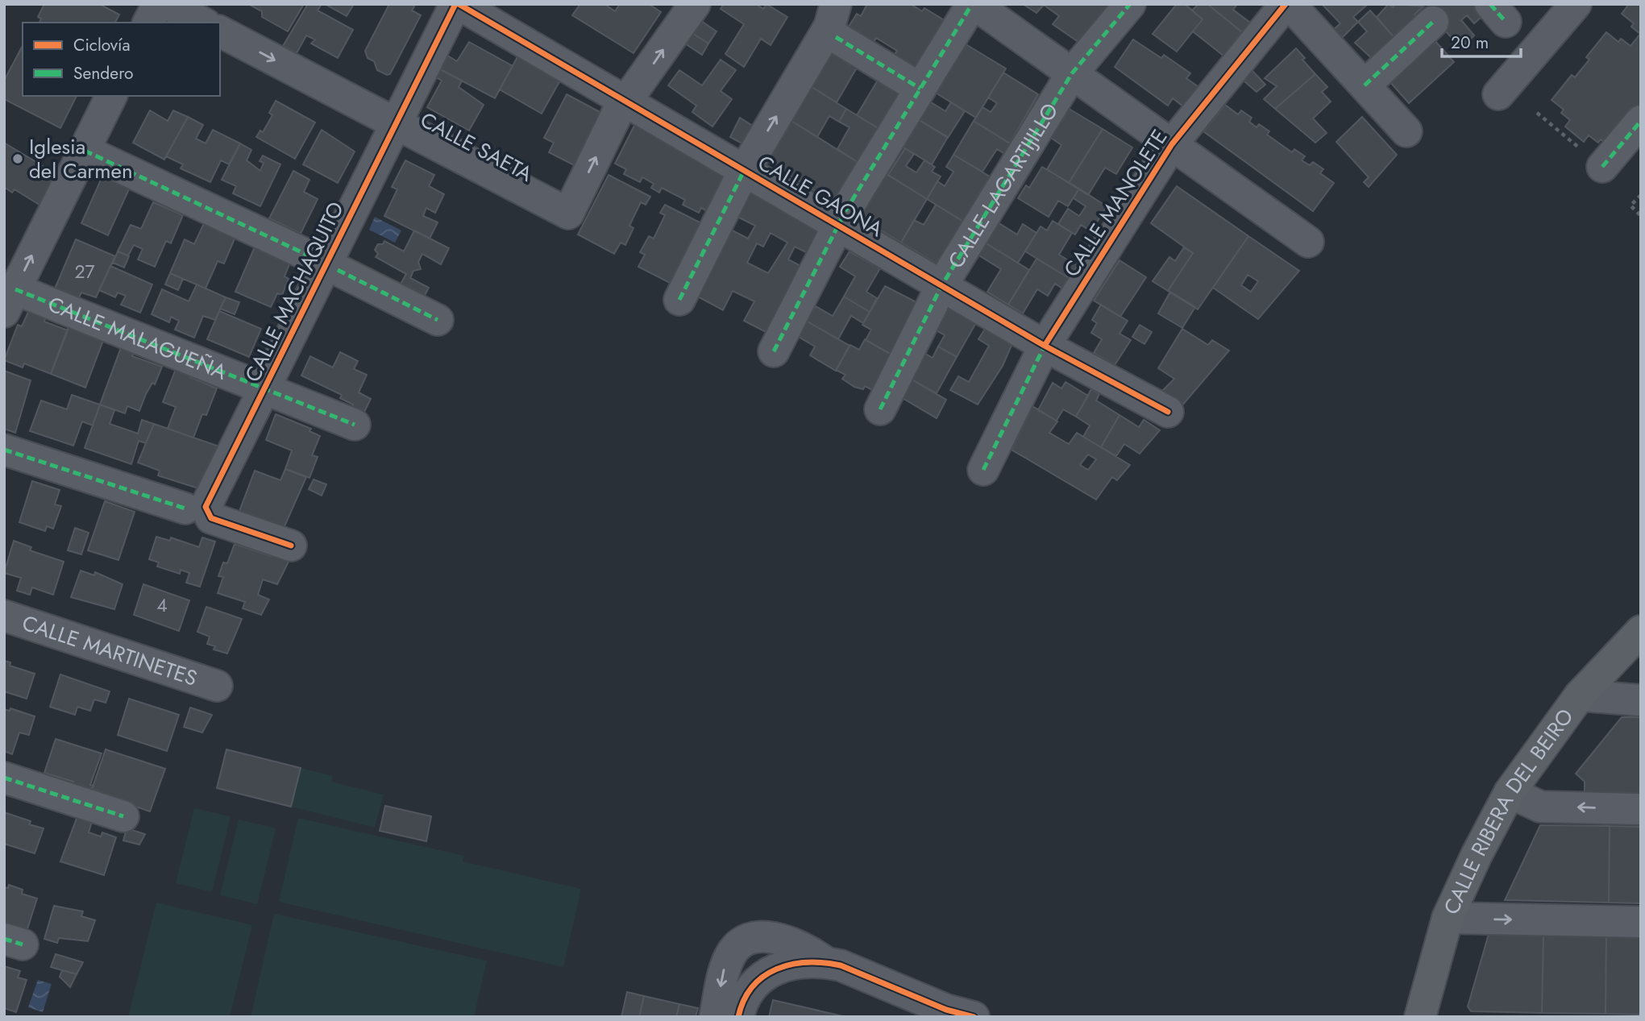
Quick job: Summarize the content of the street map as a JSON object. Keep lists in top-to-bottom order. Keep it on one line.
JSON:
{"streets":{"main road":["CALLE RIBERA DEL BEIRO"],"street":["CALLE SAETA","CALLE LAGARTIJILLO","CALLE GAONA","CALLE MANOLETE","CALLE MACHAQUITO","CALLE MALAGUEÑA","CALLE MARTINETES"]},"crossings":[["CALLE SAETA","CALLE GAONA"],["CALLE SAETA","CALLE MACHAQUITO"],["CALLE LAGARTIJILLO","CALLE GAONA"],["CALLE GAONA","CALLE MANOLETE"],["CALLE GAONA","CALLE MACHAQUITO"],["CALLE MACHAQUITO","CALLE MALAGUEÑA"]],"places":["Iglesia del Carmen"],"house_numbers":["27","4"],"legend":["Ciclovía","Sendero"],"scale_bar":"20 m"}
